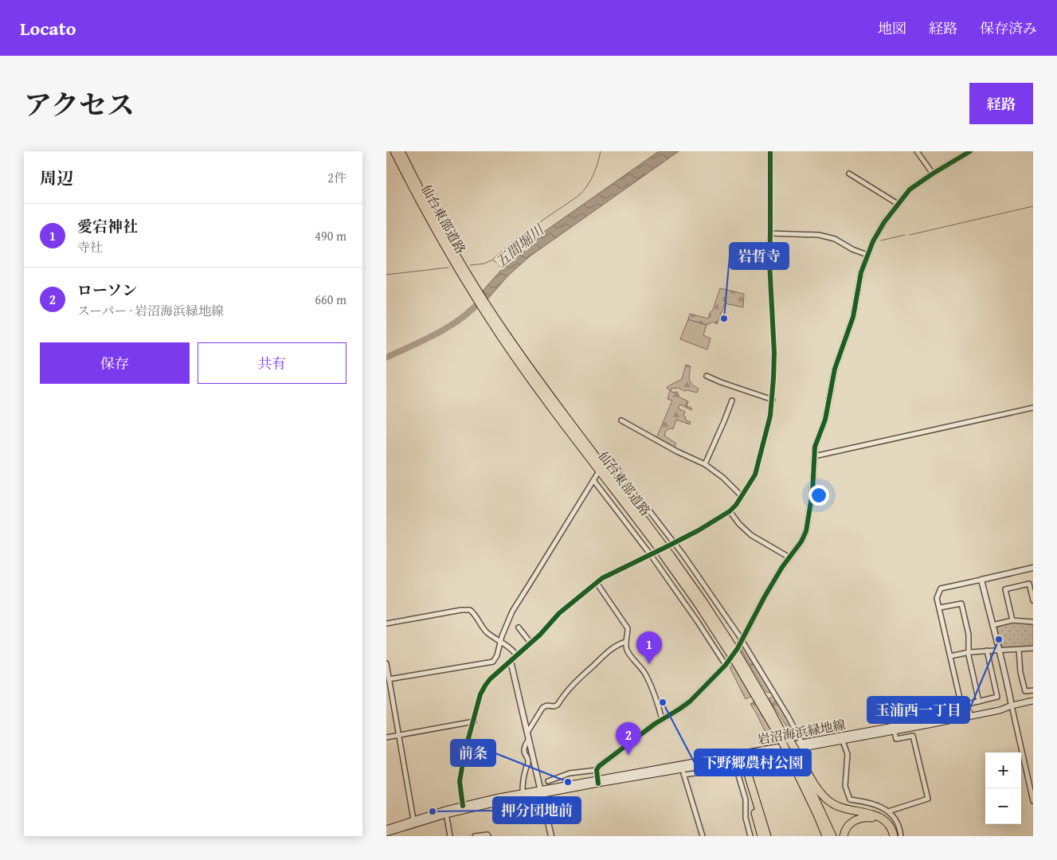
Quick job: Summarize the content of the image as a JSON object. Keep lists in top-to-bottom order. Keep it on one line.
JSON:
{"streets":{"highway":["仙台東部道路"],"main road":["岩沼海浜緑地線"]},"water":["五間堀川"],"places":["岩哲寺","玉浦西一丁目","下野郷農村公園","前条","押分団地前"],"page":{"header":"Locato","nav":["地図","経路","保存済み"],"title":"アクセス","buttons":["経路",["保存","共有"]],"heading":["周辺","2件"],"list":[{"mark":"1","name":"愛宕神社","note":"寺社","value":"490 m"},{"mark":"2","name":"ローソン","note":"スーパー · 岩沼海浜緑地線","value":"660 m"}],"pins":["1","2"],"map_buttons":["+","−"]}}
